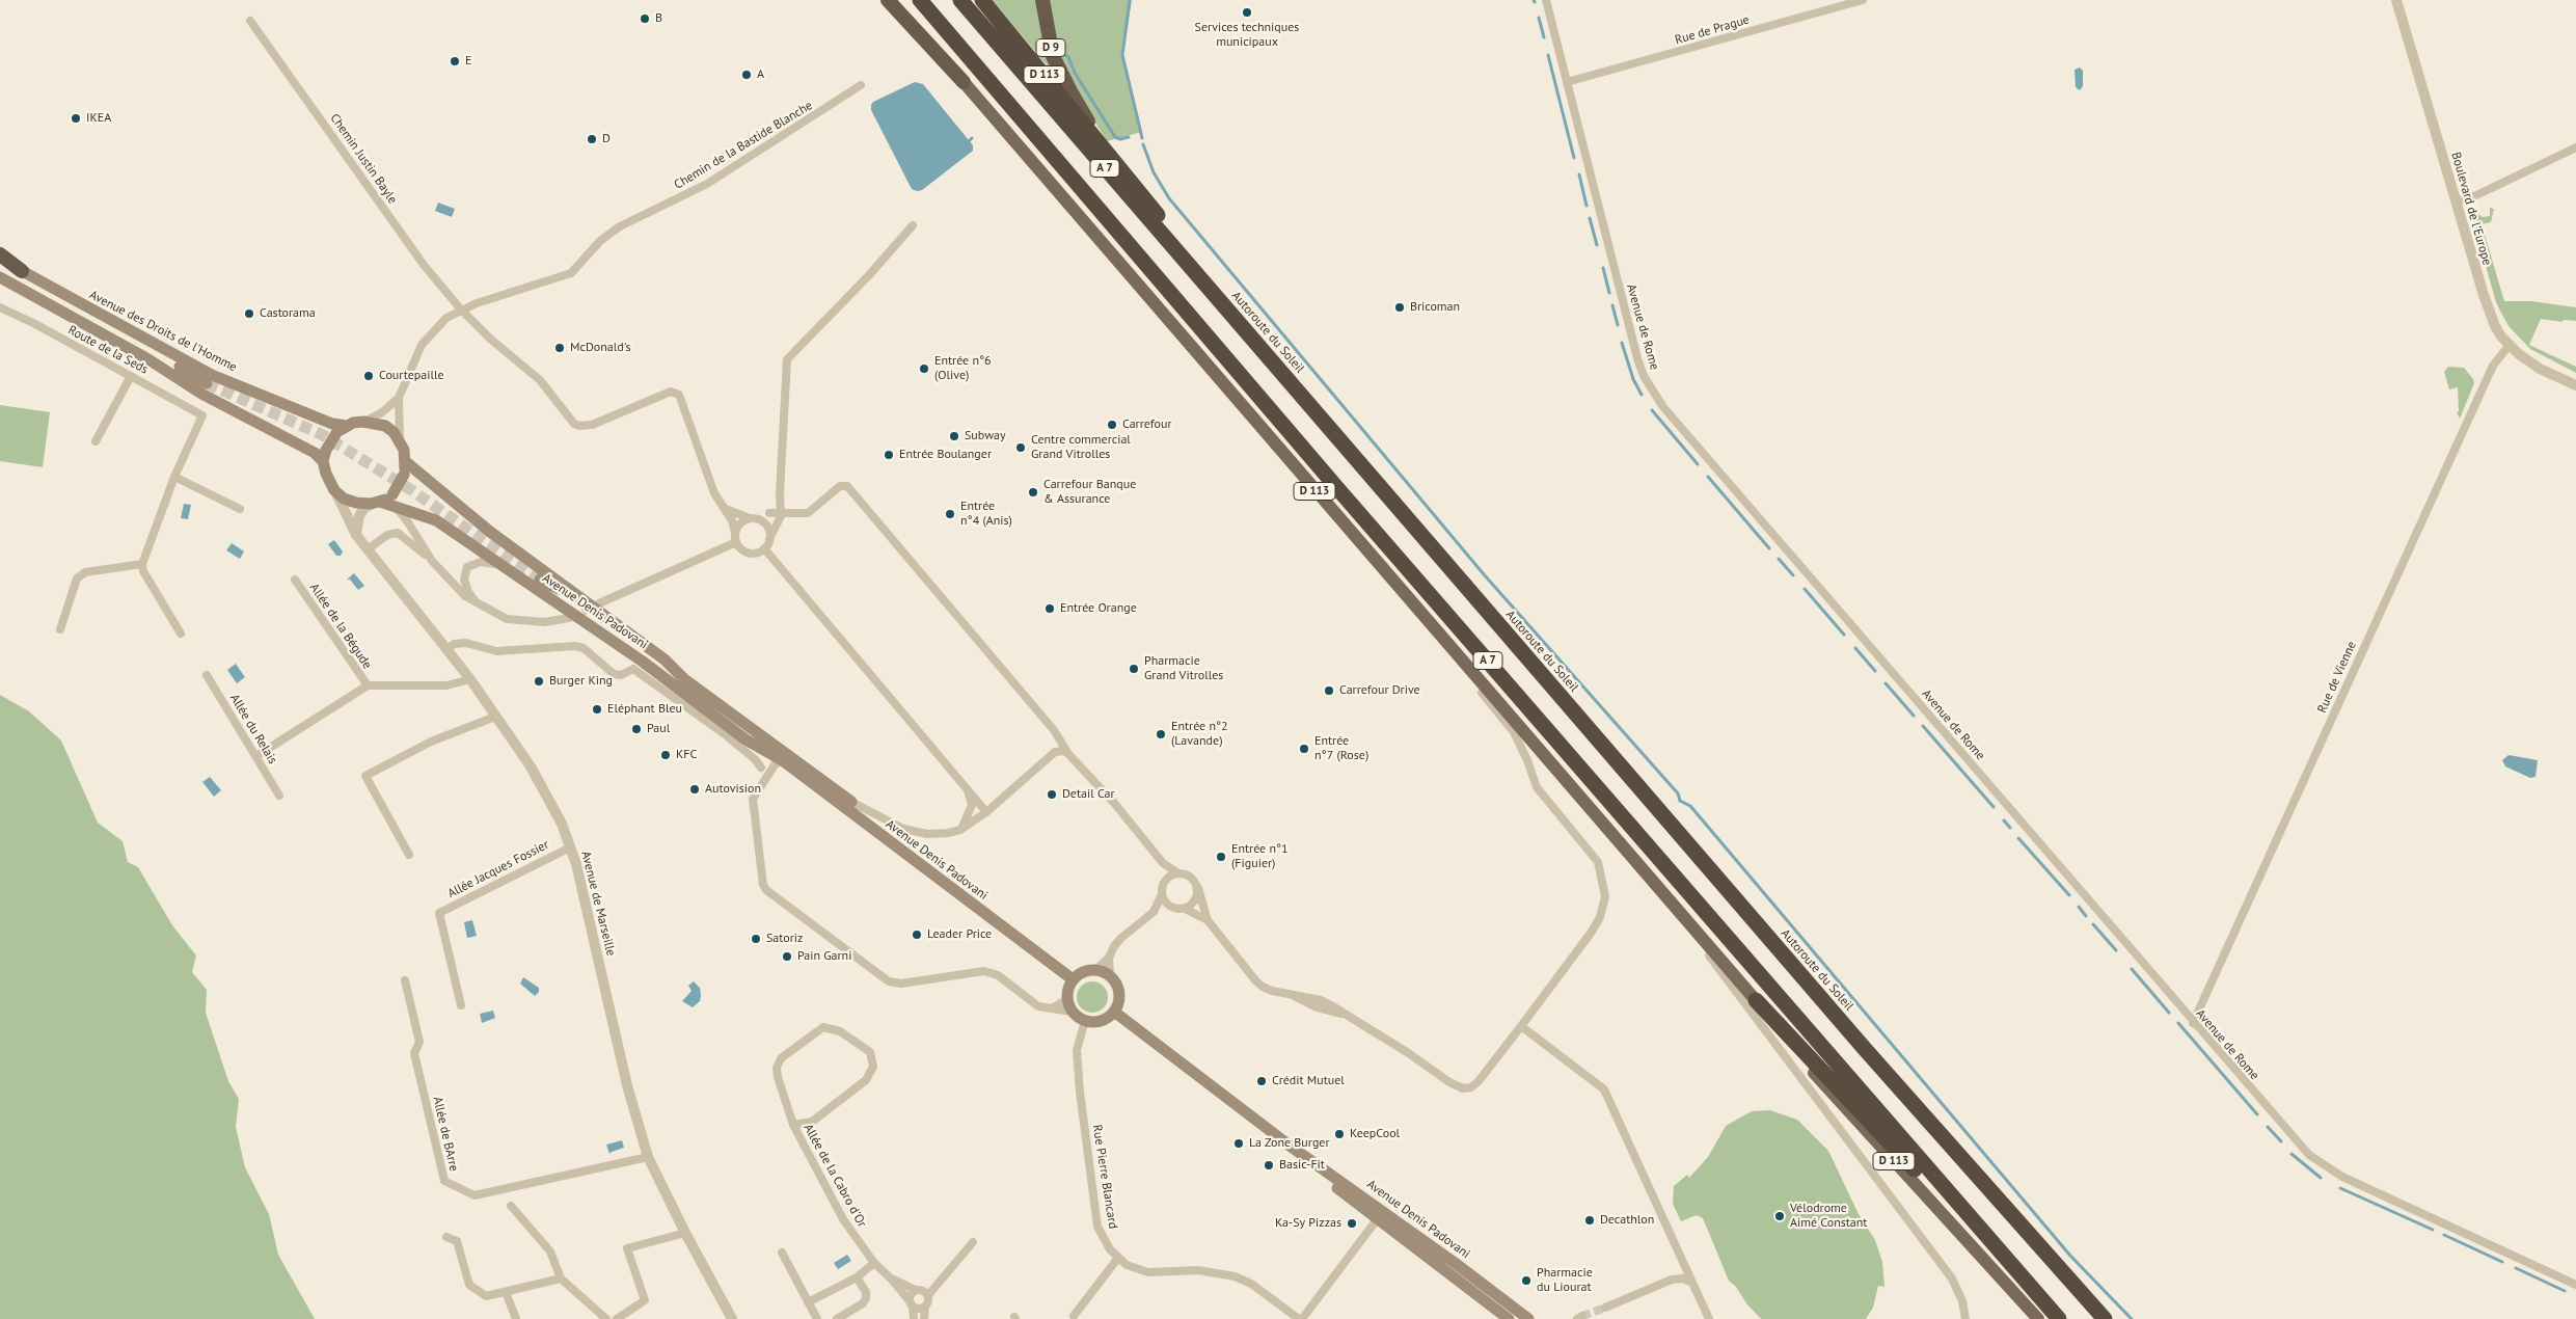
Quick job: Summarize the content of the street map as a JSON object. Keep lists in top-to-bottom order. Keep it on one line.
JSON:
{"streets":{"highway":["D 9","D 113","A 7","Autoroute du Soleil"],"main road":["Avenue des Droits de l'Homme","Avenue Denis Padovani"],"street":["Rue de Prague","Chemin de la Bastide Blanche","Chemin Justin Bayle","Boulevard de l'Europe","Avenue de Rome","Route de la Seds","Allée de la Bégude","Rue de Vienne","Allée du Relais","Allée Jacques Fossier","Avenue de Marseille","Allée de BArre","Allée de la Cabro d'Or","Rue Pierre Blancard"]},"crossings":[["Rue de Prague","Avenue de Rome"],["D 9","D 113"],["D 113","Autoroute du Soleil"],["Chemin de la Bastide Blanche","Chemin Justin Bayle"],["Boulevard de l'Europe","Rue de Vienne"],["Avenue de Rome","Rue de Vienne"],["Avenue des Droits de l'Homme","Avenue Denis Padovani"],["Avenue des Droits de l'Homme","Avenue de Marseille"],["Avenue Denis Padovani","Avenue de Marseille"],["Avenue Denis Padovani","Rue Pierre Blancard"],["Allée de la Bégude","Allée du Relais"],["Allée de la Bégude","Avenue de Marseille"],["Allée Jacques Fossier","Avenue de Marseille"],["Avenue de Marseille","Allée de BArre"]],"places":["Services techniques municipaux","B","E","A","IKEA","D","Bricoman","Castorama","McDonald's","Entrée n°6 (Olive)","Courtepaille","Carrefour","Subway","Centre commercial Grand Vitrolles","Entrée Boulanger","Carrefour Banque & Assurance","Entrée n°4 (Anis)","Entrée Orange","Pharmacie Grand Vitrolles","Burger King","Carrefour Drive","Eléphant Bleu","Paul","Entrée n°2 (Lavande)","Entrée n°7 (Rose)","KFC","Autovision","Detail Car","Entrée n°1 (Figuier)","Leader Price","Satoriz","Pain Garni","Crédit Mutuel","KeepCool","La Zone Burger","Basic-Fit","Vélodrome Aimé Constant","Decathlon","Ka-Sy Pizzas","Pharmacie du Liourat"]}
